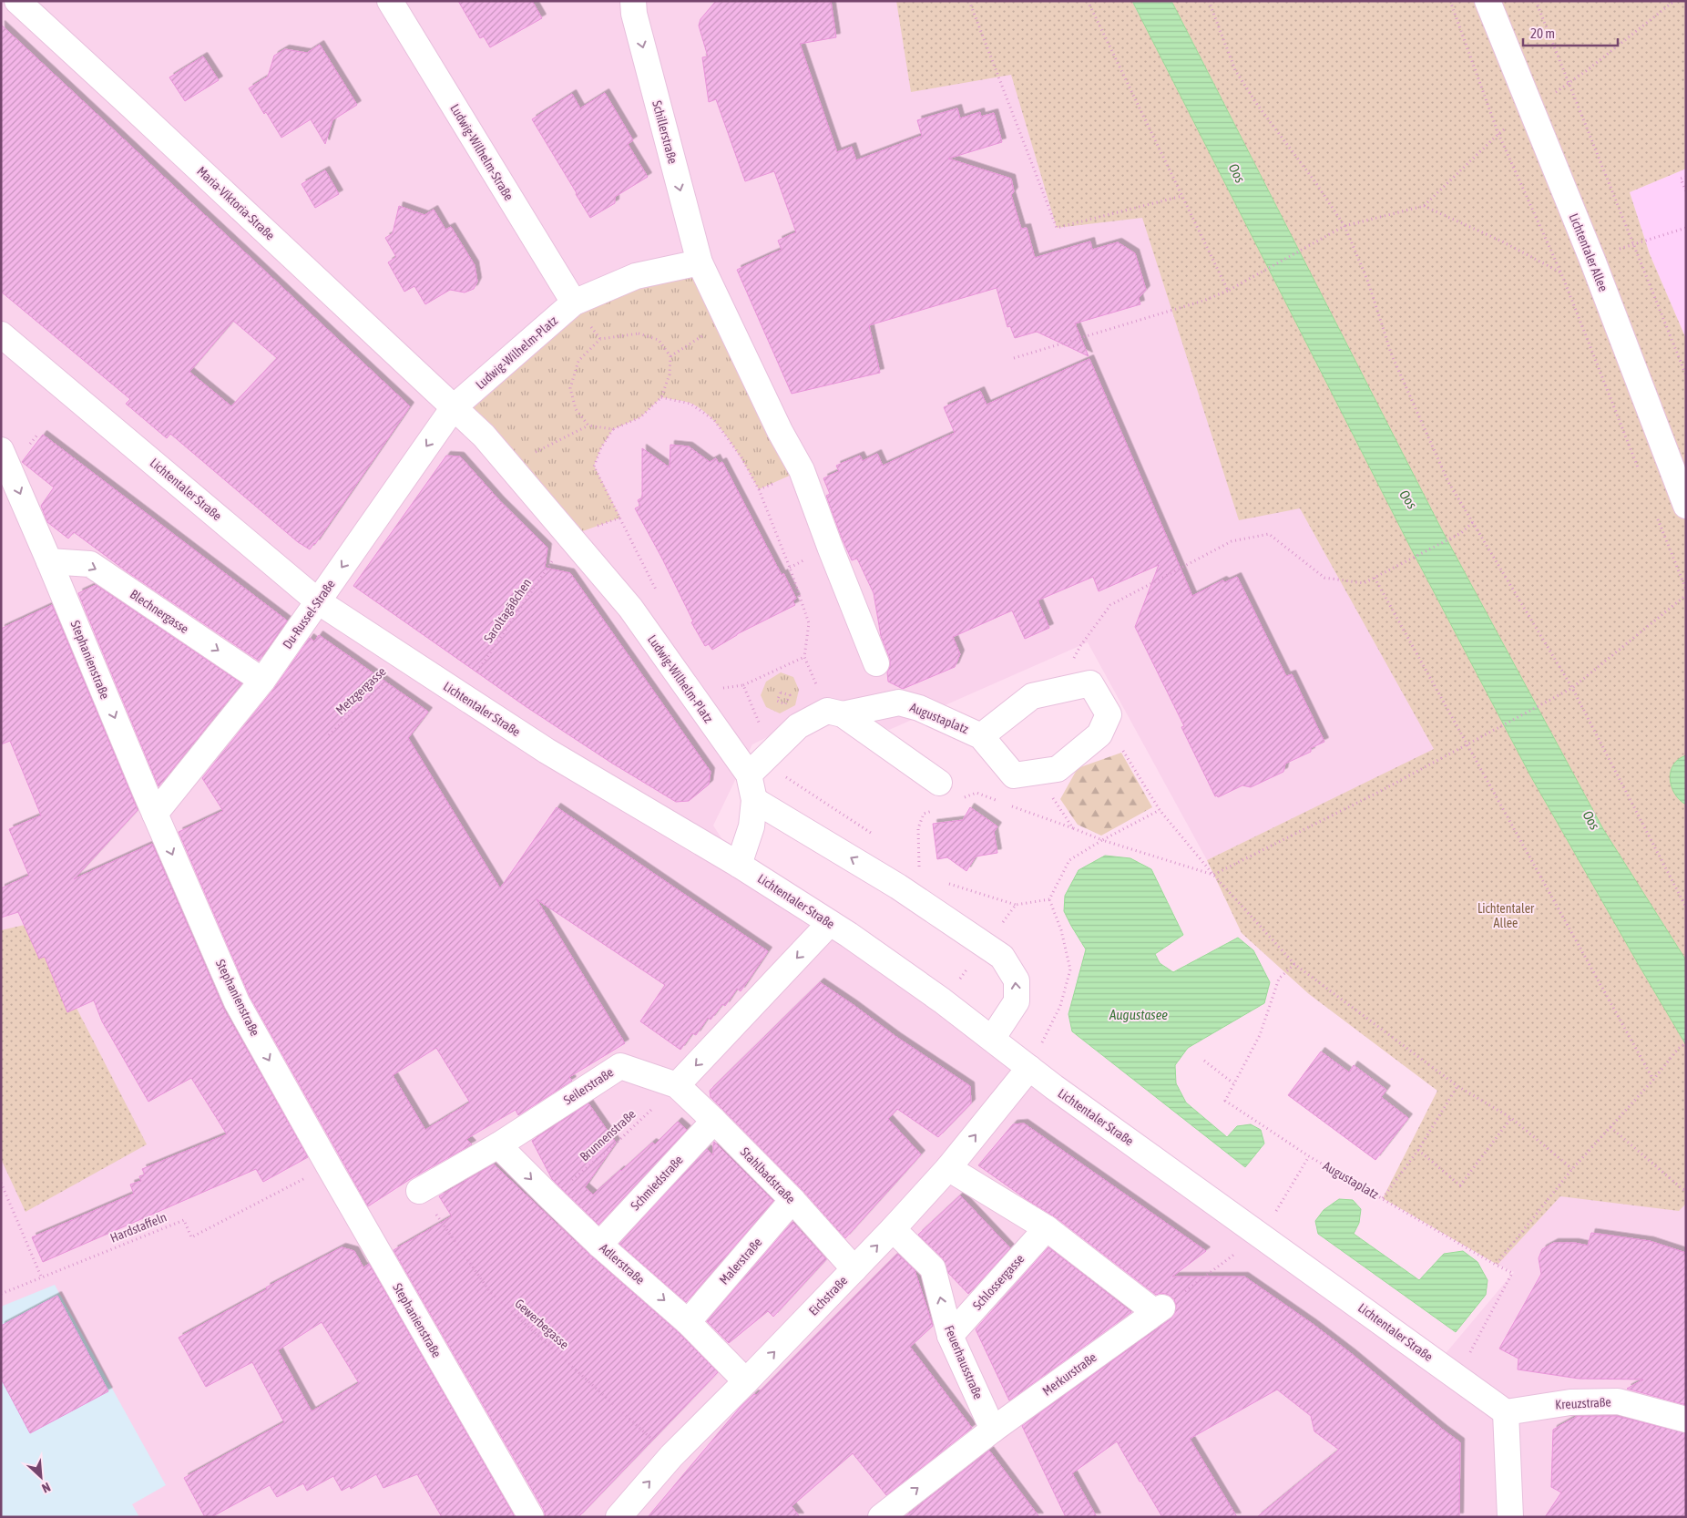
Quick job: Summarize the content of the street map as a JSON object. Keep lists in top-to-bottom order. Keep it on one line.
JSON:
{"streets":{"street":["Schillerstraße","Ludwig-Wilhelm-Straße","Maria-Viktoria-Straße","Lichtentaler Allee","Ludwig-Wilhelm-Platz","Lichtentaler Straße","Blechnergasse","Du-Russel-Straße","Stephanienstraße","Augustaplatz","Seilerstraße","Stahlbadstraße","Schmiedstraße","Malerstraße","Adlerstraße","Schlossergasse","Eichstraße","Feuerhausstraße","Merkurstraße","Kreuzstraße"],"path":["Saroltagäßchen","Metzgergasse","Brunnenstraße","Hardstaffeln","Gewerbegasse"]},"crossings":[["Schillerstraße","Ludwig-Wilhelm-Platz"],["Ludwig-Wilhelm-Straße","Ludwig-Wilhelm-Platz"],["Maria-Viktoria-Straße","Ludwig-Wilhelm-Platz"],["Maria-Viktoria-Straße","Du-Russel-Straße"],["Ludwig-Wilhelm-Platz","Lichtentaler Straße"],["Ludwig-Wilhelm-Platz","Saroltagäßchen"],["Ludwig-Wilhelm-Platz","Du-Russel-Straße"],["Ludwig-Wilhelm-Platz","Augustaplatz"],["Lichtentaler Straße","Saroltagäßchen"],["Lichtentaler Straße","Du-Russel-Straße"],["Lichtentaler Straße","Metzgergasse"],["Lichtentaler Straße","Augustaplatz"],["Lichtentaler Straße","Eichstraße"],["Lichtentaler Straße","Kreuzstraße"],["Blechnergasse","Du-Russel-Straße"],["Blechnergasse","Stephanienstraße"],["Du-Russel-Straße","Stephanienstraße"],["Stephanienstraße","Hardstaffeln"],["Seilerstraße","Brunnenstraße"],["Seilerstraße","Stahlbadstraße"],["Seilerstraße","Adlerstraße"],["Seilerstraße","Gewerbegasse"],["Brunnenstraße","Stahlbadstraße"],["Brunnenstraße","Adlerstraße"],["Stahlbadstraße","Schmiedstraße"],["Stahlbadstraße","Malerstraße"],["Stahlbadstraße","Eichstraße"],["Schmiedstraße","Adlerstraße"],["Malerstraße","Adlerstraße"],["Adlerstraße","Eichstraße"],["Schlossergasse","Feuerhausstraße"],["Eichstraße","Gewerbegasse"],["Eichstraße","Feuerhausstraße"],["Feuerhausstraße","Merkurstraße"]],"one_way":["Schillerstraße","Blechnergasse","Du-Russel-Straße","Stephanienstraße","Adlerstraße","Eichstraße","Merkurstraße"],"water":["Oos","Augustasee"],"parks":["Lichtentaler Allee"],"scale_bar":"20 m","north":"bottom right"}
